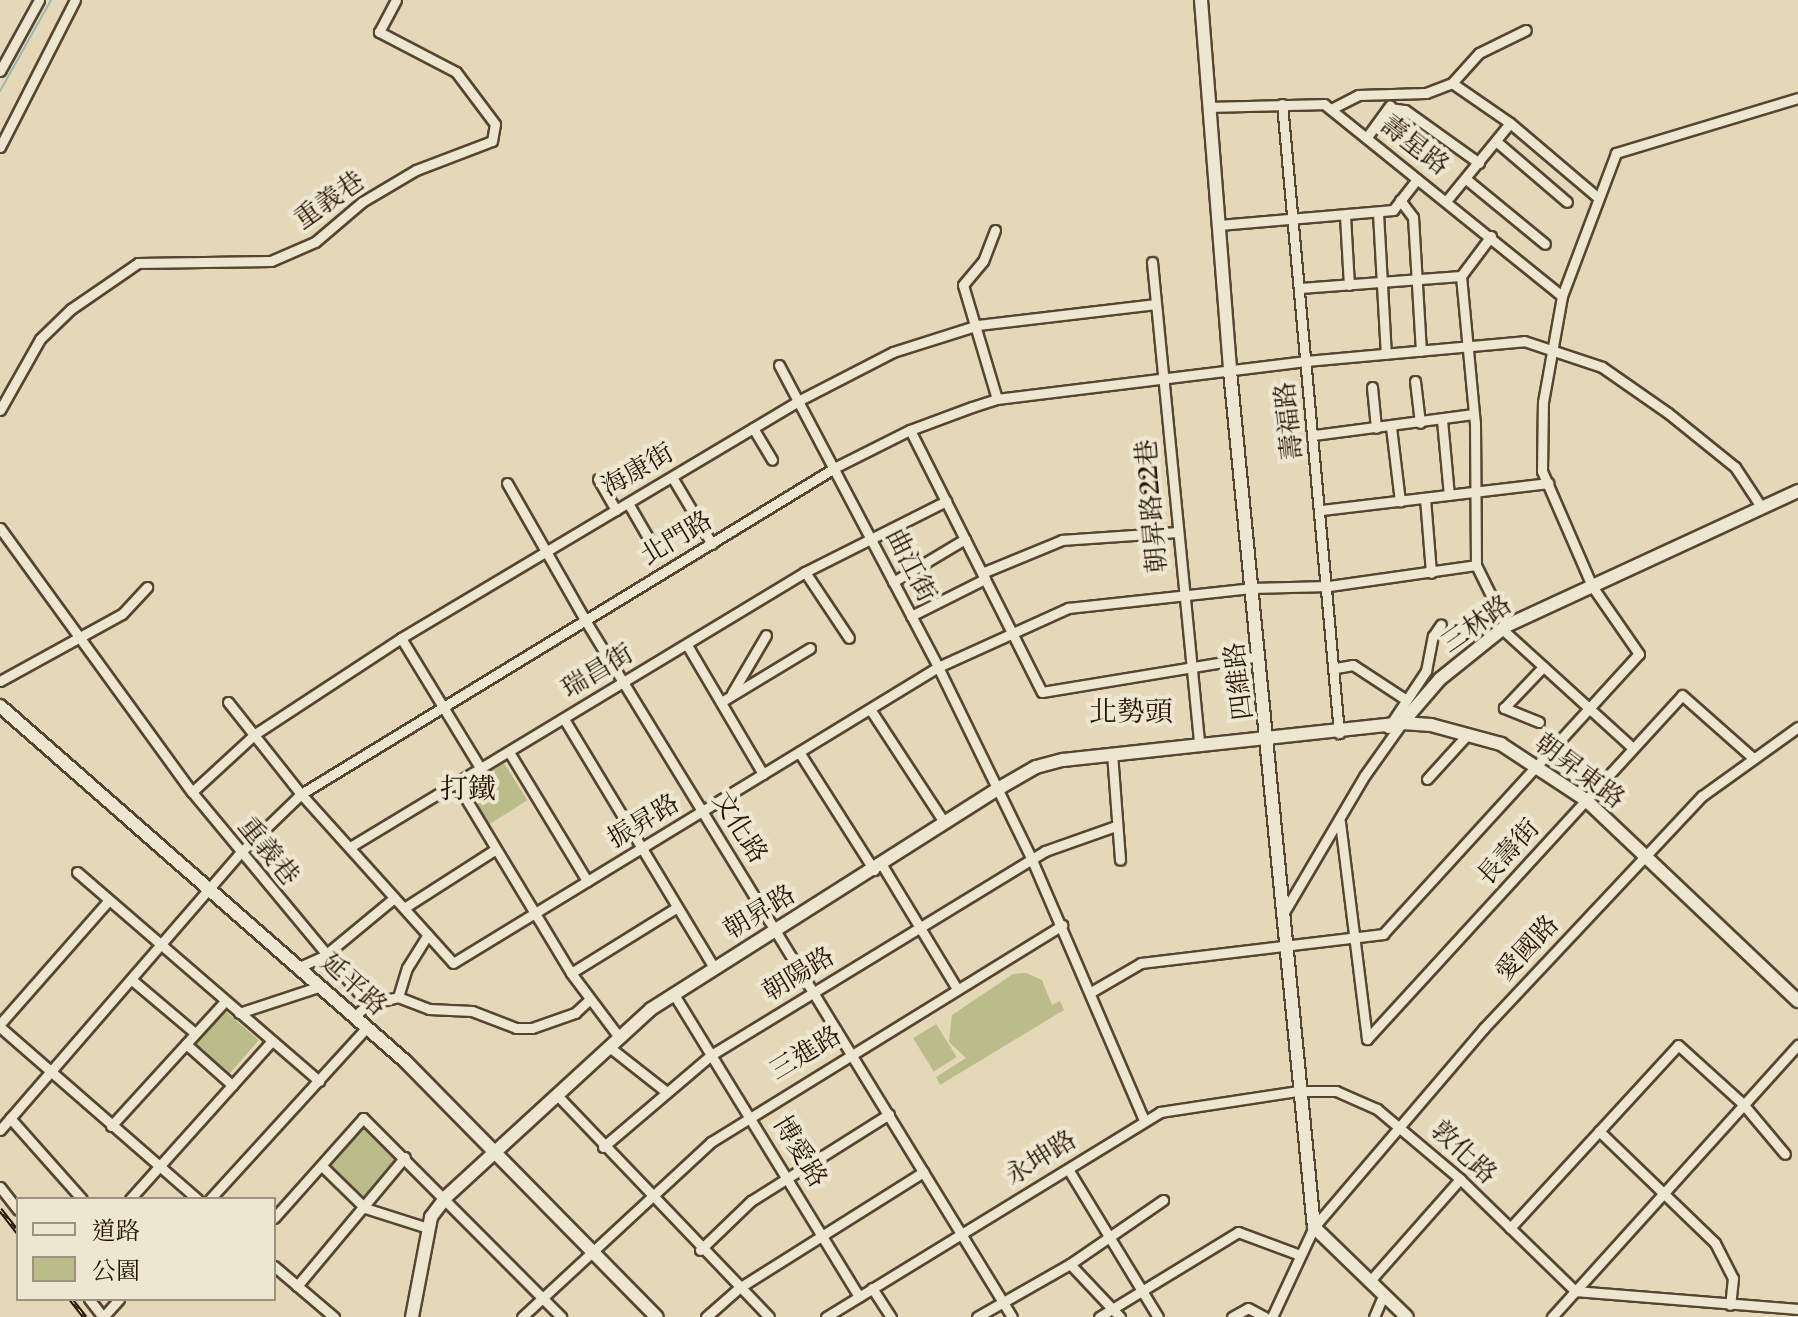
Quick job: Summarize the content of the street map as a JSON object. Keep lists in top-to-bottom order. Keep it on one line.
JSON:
{"streets":{"main road":["三林路","四維路","朝昇東路","朝昇路","延平路"],"street":["壽星路","重義巷","壽福路","海康街","朝昇路22巷","北門路","曲江街","瑞昌街","振昇路","文化路","長壽街","愛國路","朝陽路","三進路","博愛路","敦化路","永坤路"]},"crossings":[["重義巷","海康街"],["重義巷","北門路"],["壽福路","北門路"],["壽福路","朝昇東路"],["壽福路","振昇路"],["海康街","朝昇路22巷"],["海康街","曲江街"],["海康街","文化路"],["朝昇路22巷","北門路"],["朝昇路22巷","振昇路"],["朝昇路22巷","朝昇路"],["北門路","曲江街"],["北門路","三林路"],["北門路","四維路"],["北門路","文化路"],["北門路","延平路"],["曲江街","瑞昌街"],["曲江街","振昇路"],["曲江街","朝昇路"],["曲江街","朝陽路"],["曲江街","三進路"],["曲江街","永坤路"],["三林路","四維路"],["三林路","朝昇東路"],["瑞昌街","文化路"],["四維路","朝昇東路"],["四維路","振昇路"],["四維路","朝昇路"],["四維路","愛國路"],["四維路","敦化路"],["四維路","永坤路"],["朝昇東路","長壽街"],["朝昇東路","朝昇路"],["朝昇東路","愛國路"],["振昇路","文化路"],["文化路","朝昇路"],["文化路","朝陽路"],["文化路","三進路"],["文化路","永坤路"],["長壽街","愛國路"],["朝昇路","延平路"],["朝昇路","博愛路"],["愛國路","敦化路"],["朝陽路","博愛路"],["延平路","三進路"],["三進路","博愛路"],["博愛路","永坤路"],["敦化路","永坤路"]],"districts":["北勢頭","打鐵"],"legend":["道路","公園"]}
